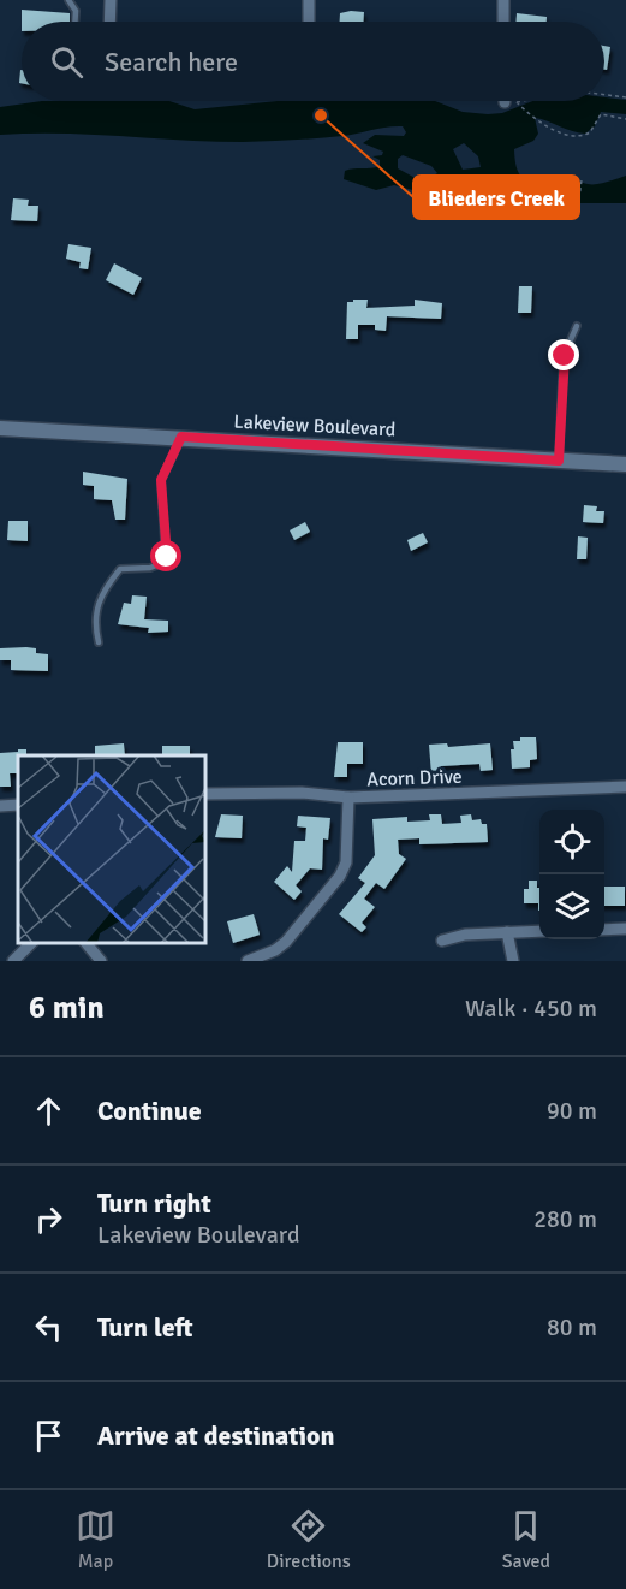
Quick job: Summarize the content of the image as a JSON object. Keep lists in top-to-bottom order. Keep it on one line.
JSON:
{"streets":{"street":["Lakeview Boulevard","Acorn Drive"]},"places":["Blieders Creek"],"page":{"search":"Search here","heading":["6 min","Walk · 450 m"],"list":[["Continue","90 m"],["Turn right","Lakeview Boulevard","280 m"],["Turn left","80 m"],"Arrive at destination"],"nav":["Map","Directions","Saved"]}}
